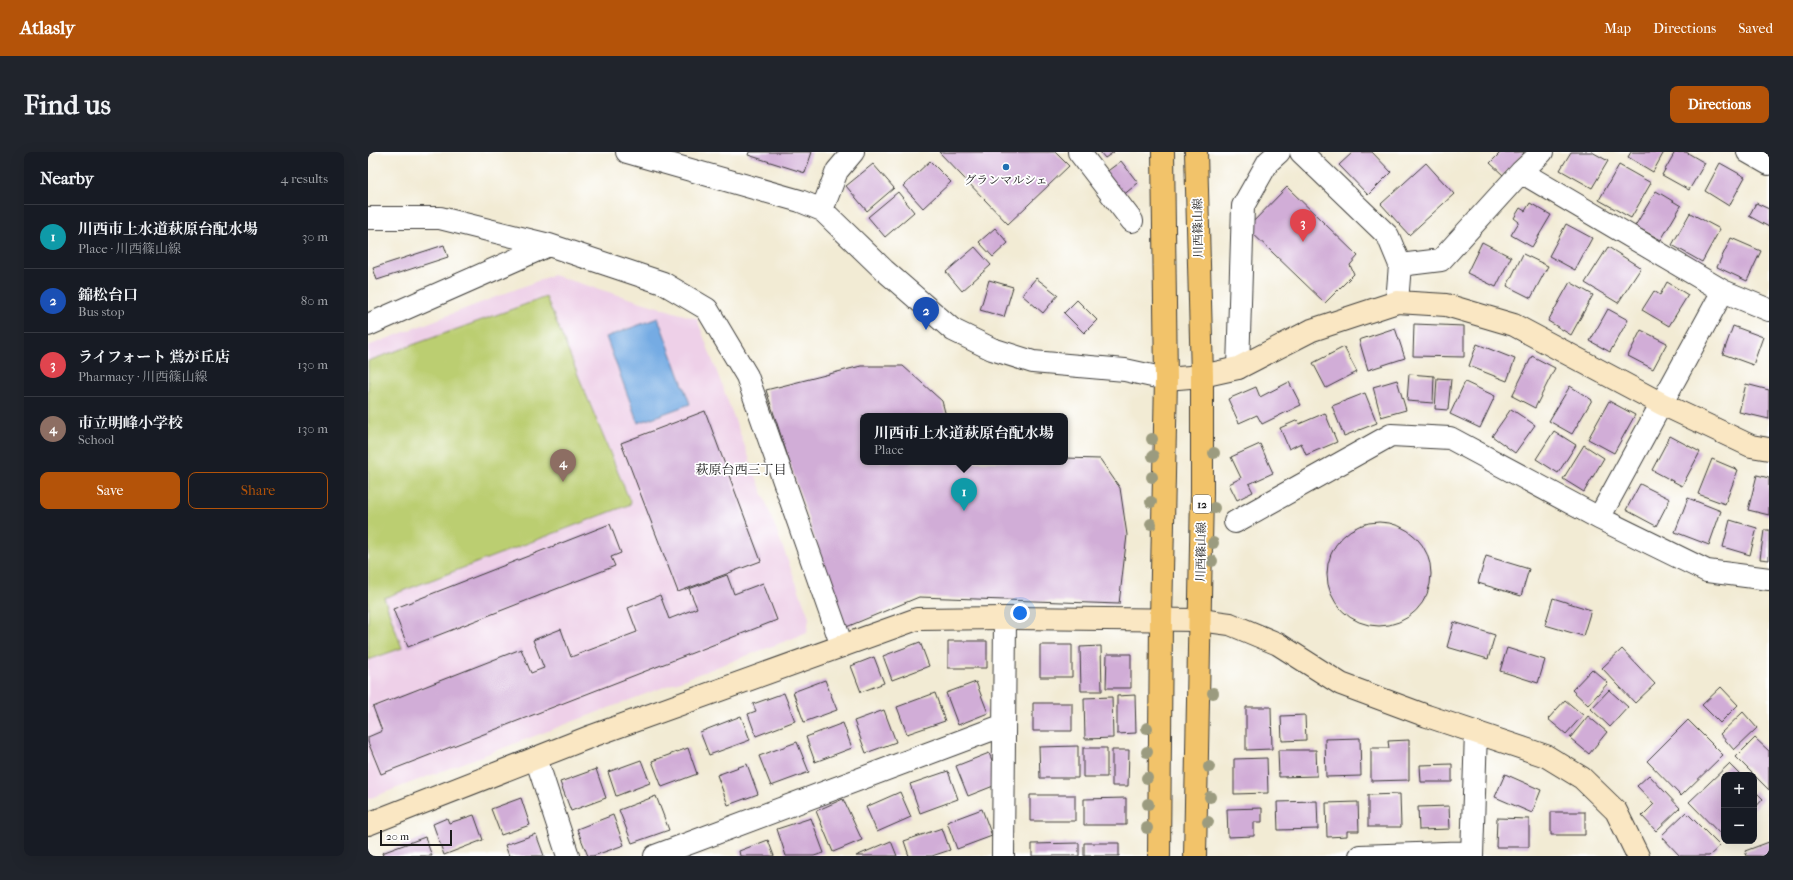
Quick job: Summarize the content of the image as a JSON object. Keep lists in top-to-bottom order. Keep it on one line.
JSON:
{"streets":{"main road":["川西篠山線","12"]},"districts":["萩原台西三丁目"],"places":["グランマルシェ"],"scale_bar":"20 m","page":{"header":"Atlasly","nav":["Map","Directions","Saved"],"buttons":["Directions",["Save","Share"]],"title":"Find us","heading":["Nearby","4 results"],"list":[{"mark":"1","name":"川西市上水道萩原台配水場","note":"Place · 川西篠山線","value":"30 m"},{"mark":"2","name":"錦松台口","note":"Bus stop","value":"80 m"},{"mark":"3","name":"ライフォート 鴬が丘店","note":"Pharmacy · 川西篠山線","value":"130 m"},{"mark":"4","name":"市立明峰小学校","note":"School","value":"130 m"}],"pins":["3","2","4","1"],"popup":["川西市上水道萩原台配水場","Place"],"map_buttons":["+","−"],"scale":"20 m"}}
